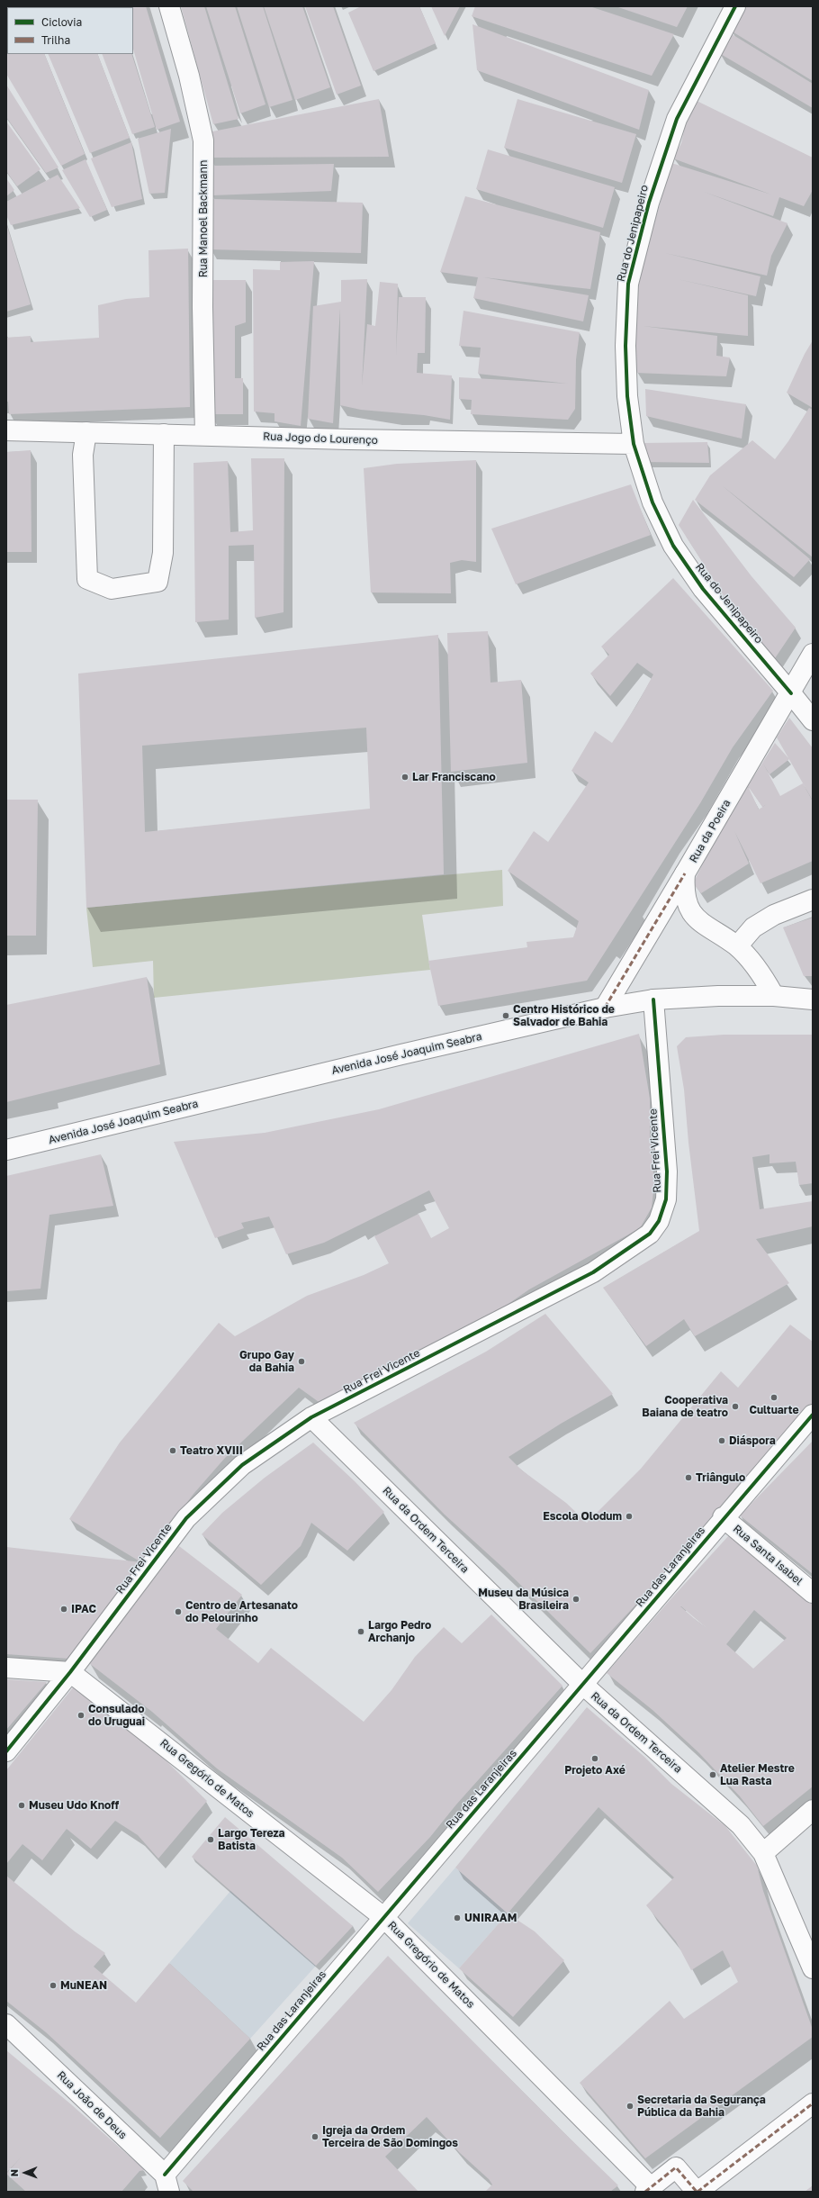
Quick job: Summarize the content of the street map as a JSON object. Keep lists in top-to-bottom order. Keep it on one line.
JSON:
{"streets":{"street":["Rua Manoel Backmann","Rua do Jenipapeiro","Rua Jogo do Lourenço","Rua da Poeira","Avenida José Joaquim Seabra","Rua Frei Vicente","Rua da Ordem Terceira","Rua Santa Isabel","Rua das Laranjeiras","Rua Gregório de Matos","Rua João de Deus"]},"crossings":[["Rua Manoel Backmann","Rua Jogo do Lourenço"],["Rua do Jenipapeiro","Rua Jogo do Lourenço"],["Rua do Jenipapeiro","Rua da Poeira"],["Rua da Poeira","Avenida José Joaquim Seabra"],["Avenida José Joaquim Seabra","Rua Frei Vicente"],["Rua Frei Vicente","Rua da Ordem Terceira"],["Rua Frei Vicente","Rua Gregório de Matos"],["Rua da Ordem Terceira","Rua das Laranjeiras"],["Rua Santa Isabel","Rua das Laranjeiras"],["Rua das Laranjeiras","Rua Gregório de Matos"],["Rua das Laranjeiras","Rua João de Deus"]],"places":["Lar Franciscano","Centro Histórico de Salvador de Bahia","Grupo Gay da Bahia","Cultuarte","Cooperativa Baiana de teatro","Diáspora","Teatro XVIII","Triângulo","Escola Olodum","Museu da Música Brasileira","IPAC","Centro de Artesanato do Pelourinho","Largo Pedro Archanjo","Consulado do Uruguai","Projeto Axé","Atelier Mestre Lua Rasta","Museu Udo Knoff","Largo Tereza Batista","UNIRAAM","MuNEAN","Secretaria da Segurança Pública da Bahia","Igreja da Ordem Terceira de São Domingos"],"legend":["Ciclovia","Trilha"],"north":"left"}
